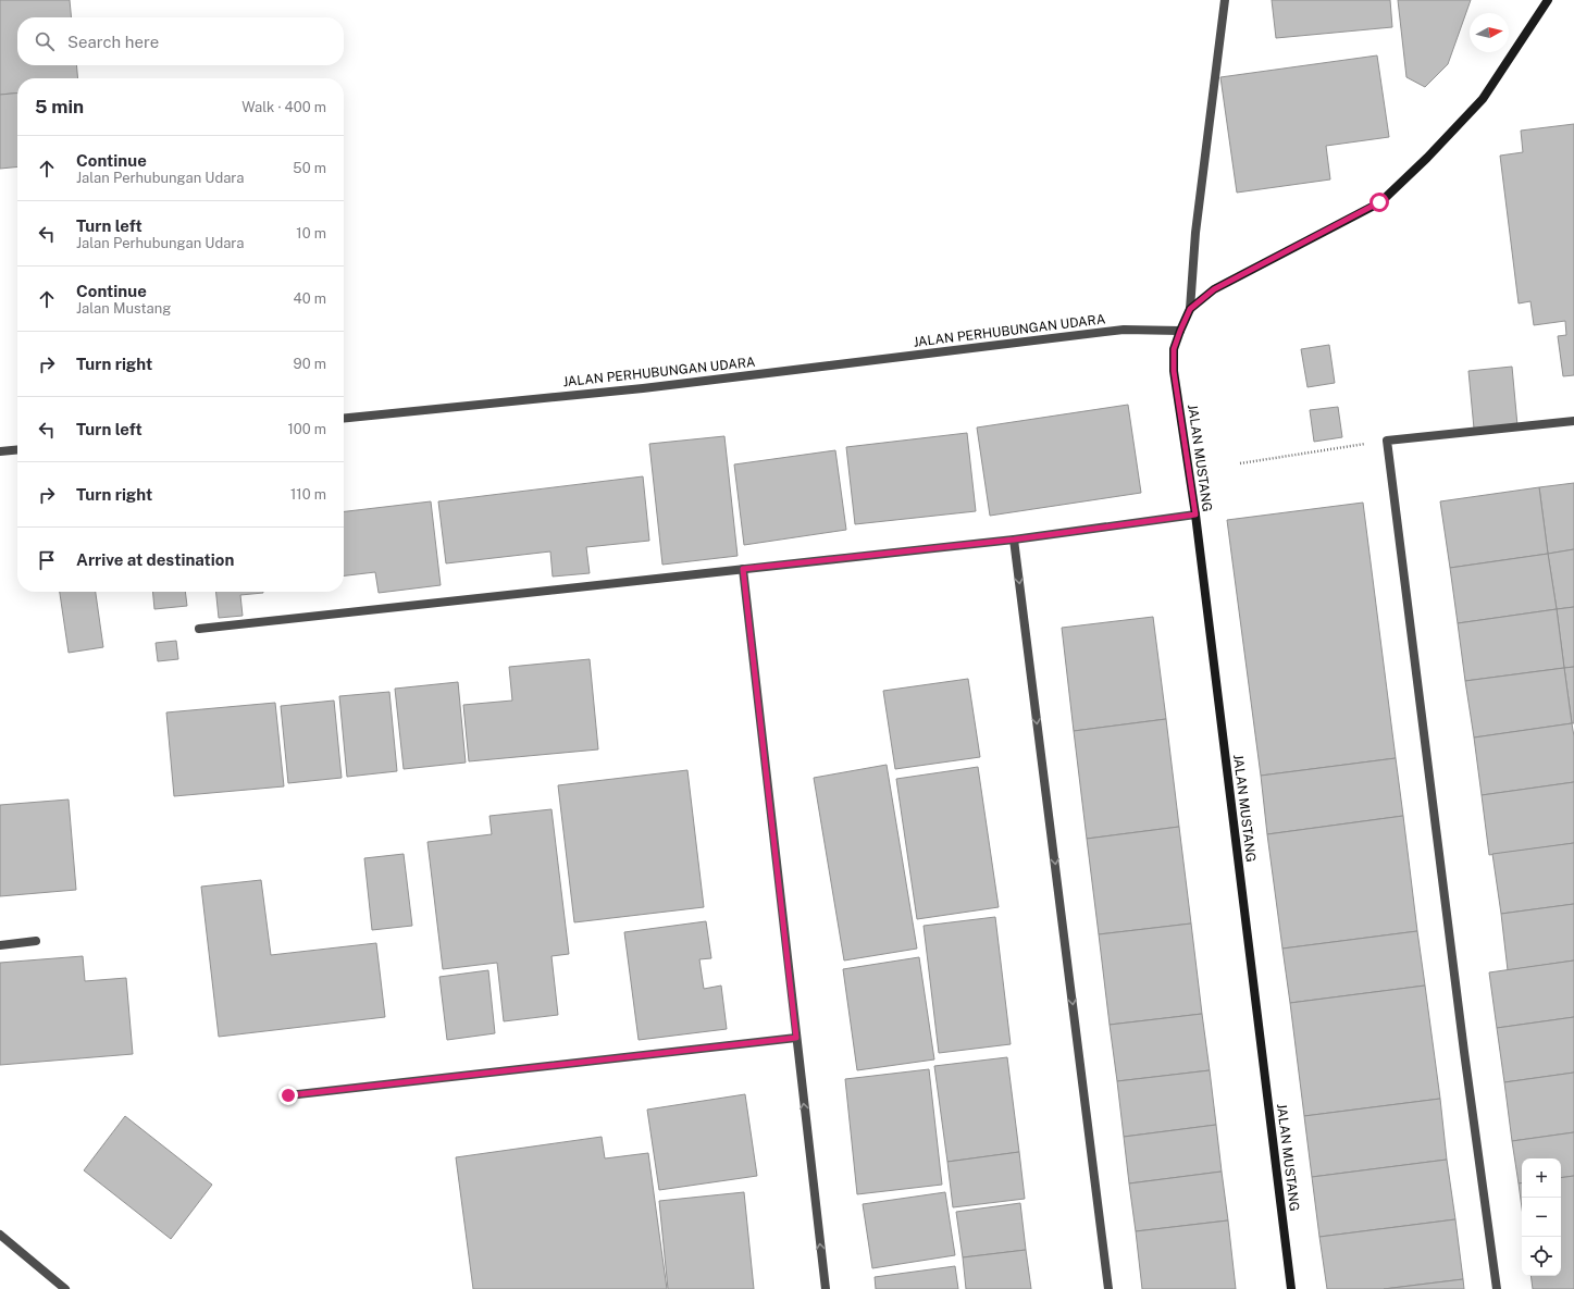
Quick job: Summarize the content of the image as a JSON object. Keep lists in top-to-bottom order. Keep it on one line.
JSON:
{"streets":{"main road":["JALAN MUSTANG"],"street":["JALAN PERHUBUNGAN UDARA"]},"crossings":[["JALAN PERHUBUNGAN UDARA","JALAN MUSTANG"]],"north":"right","page":{"search":"Search here","heading":["5 min","Walk · 400 m"],"list":[["Continue","Jalan Perhubungan Udara","50 m"],["Turn left","Jalan Perhubungan Udara","10 m"],["Continue","Jalan Mustang","40 m"],["Turn right","90 m"],["Turn left","100 m"],["Turn right","110 m"],"Arrive at destination"],"map_buttons":["+","−"]}}
